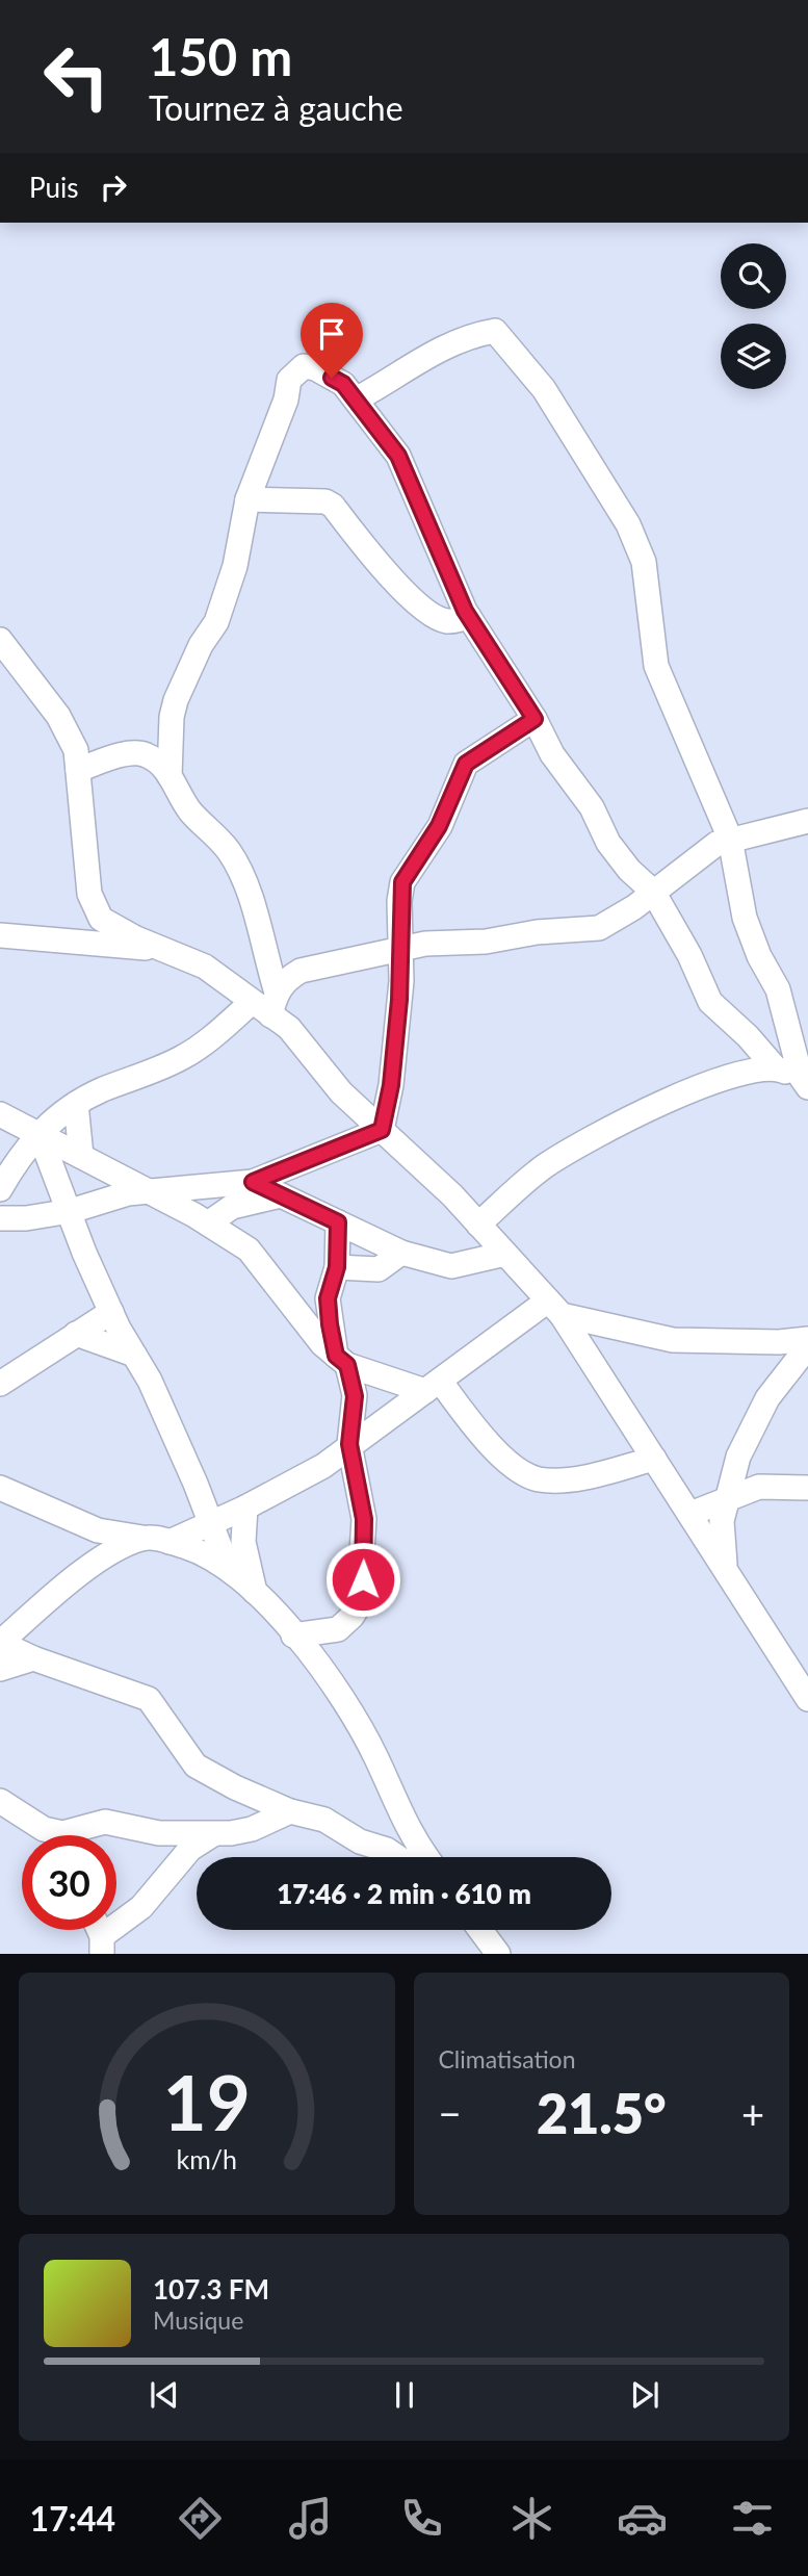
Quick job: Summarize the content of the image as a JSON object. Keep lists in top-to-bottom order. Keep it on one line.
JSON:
{"page":{"turn":["150 m","Tournez à gauche"],"then":"Puis","limit":"30","trip":"17:46 · 2 min · 610 m","tile":"Climatisation","heat":["−","21.5°","+"],"song":["107.3 FM","Musique"],"tabs":"17:44","gauge":["19","km/h"]}}
